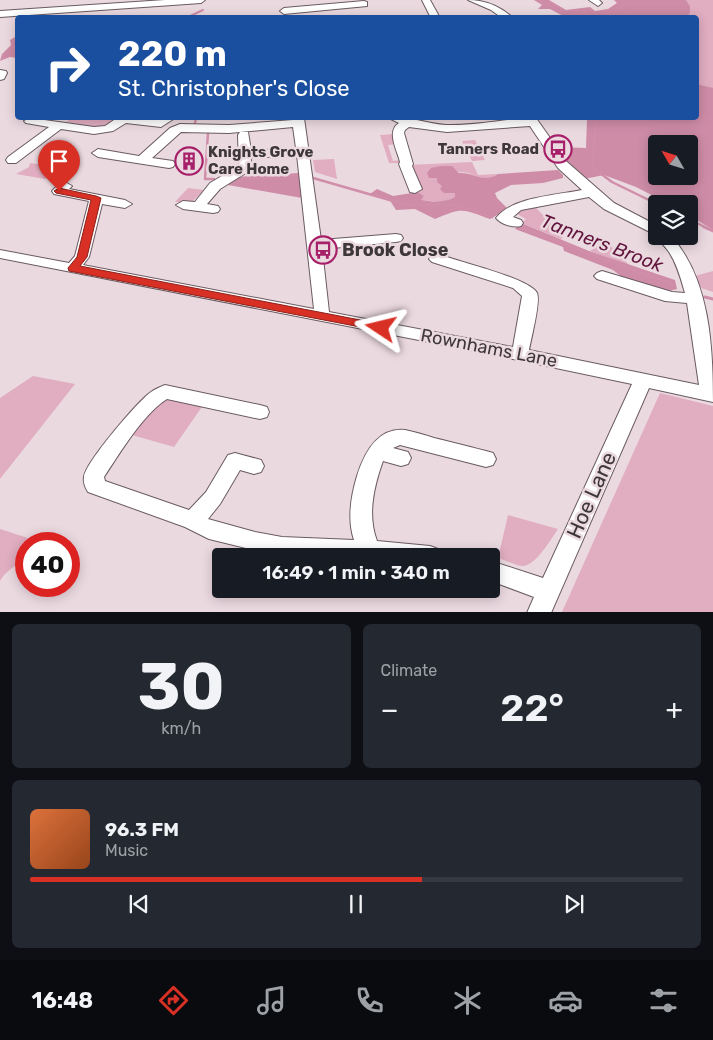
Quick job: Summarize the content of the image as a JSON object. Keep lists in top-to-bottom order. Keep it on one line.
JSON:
{"streets":{"street":["Rownhams Lane","Hoe Lane"]},"crossings":[["Rownhams Lane","Hoe Lane"]],"water":["Tanners Brook"],"places":{"bus stop":["Tanners Road","Brook Close"],"building":["Knights Grove Care Home"]},"north":"top left","page":{"turn":["220 m","St. Christopher's Close"],"limit":"40","trip":"16:49 · 1 min · 340 m","tile":[["30","km/h"],"Climate"],"heat":["−","22°","+"],"song":["96.3 FM","Music"],"tabs":"16:48"}}
